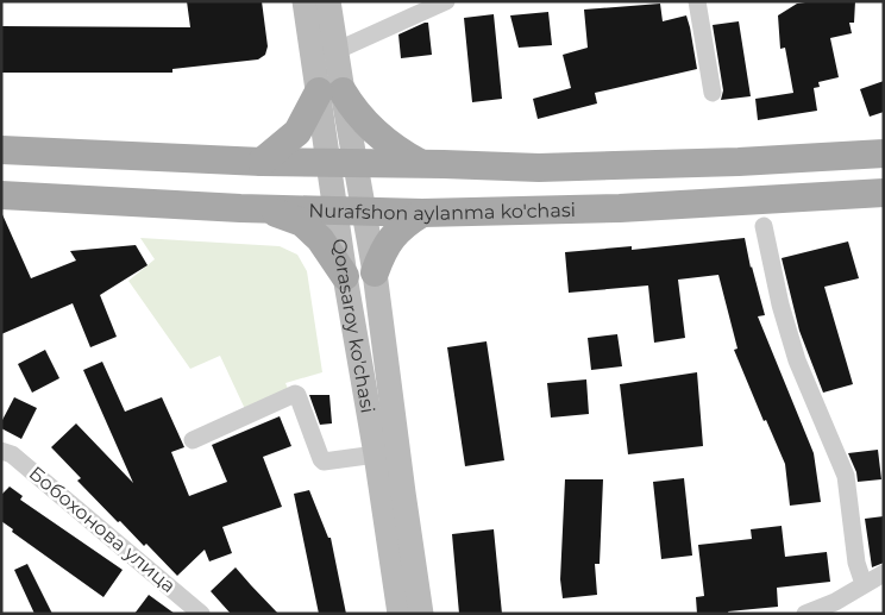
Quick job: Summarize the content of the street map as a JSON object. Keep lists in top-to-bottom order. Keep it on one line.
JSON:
{"streets":{"main road":["Nurafshon aylanma ko'chasi","Qorasaroy ko'chasi"],"street":["Бобохонова улица"]},"crossings":[["Nurafshon aylanma ko'chasi","Qorasaroy ko'chasi"]]}
